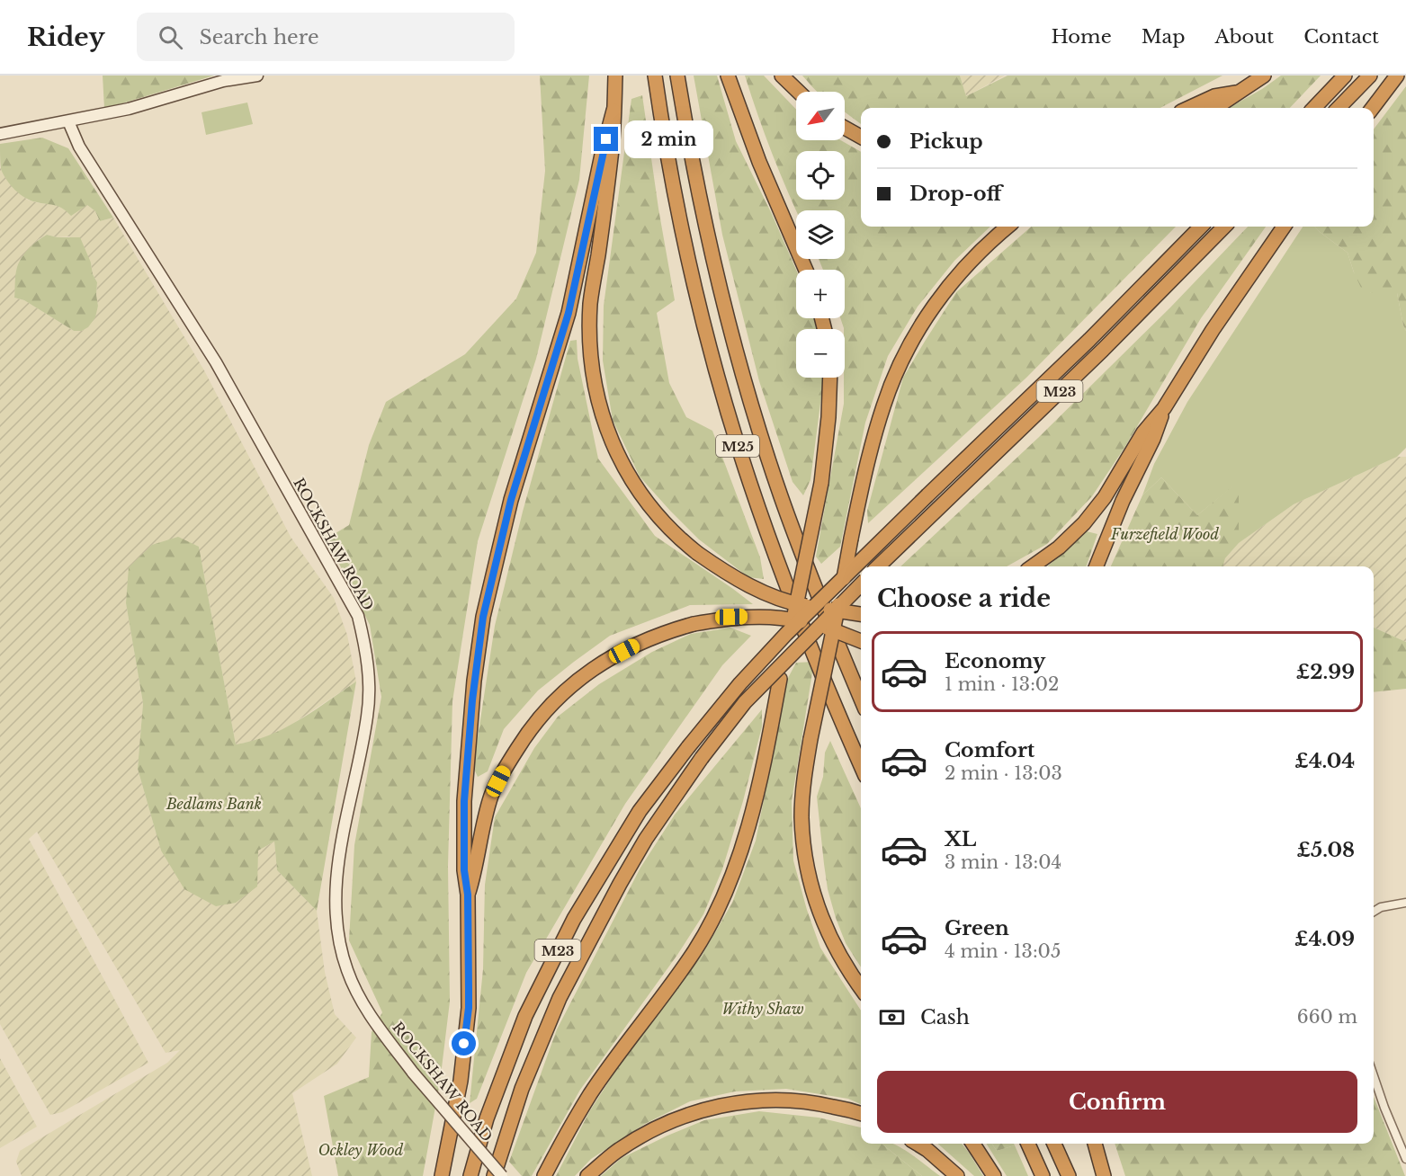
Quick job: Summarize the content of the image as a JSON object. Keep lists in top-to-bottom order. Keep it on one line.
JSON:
{"streets":{"highway":["M23","M25"],"street":["ROCKSHAW ROAD"]},"parks":["Furzefield Wood","Bedlams Bank","Withy Shaw","Ockley Wood"],"north":"bottom left","page":{"header":"Ridey","search":"Search here","nav":["Home","Map","About","Contact"],"map_buttons":["+","−"],"banner":["Pickup","Drop-off"],"bubble":"2 min","heading":"Choose a ride","list":[{"name":"Economy","note":"1 min · 13:02","value":"£2.99"},{"name":"Comfort","note":"2 min · 13:03","value":"£4.04"},{"name":"XL","note":"3 min · 13:04","value":"£5.08"},{"name":"Green","note":"4 min · 13:05","value":"£4.09"}],"pay":["Cash","660 m"],"buttons":"Confirm"}}
